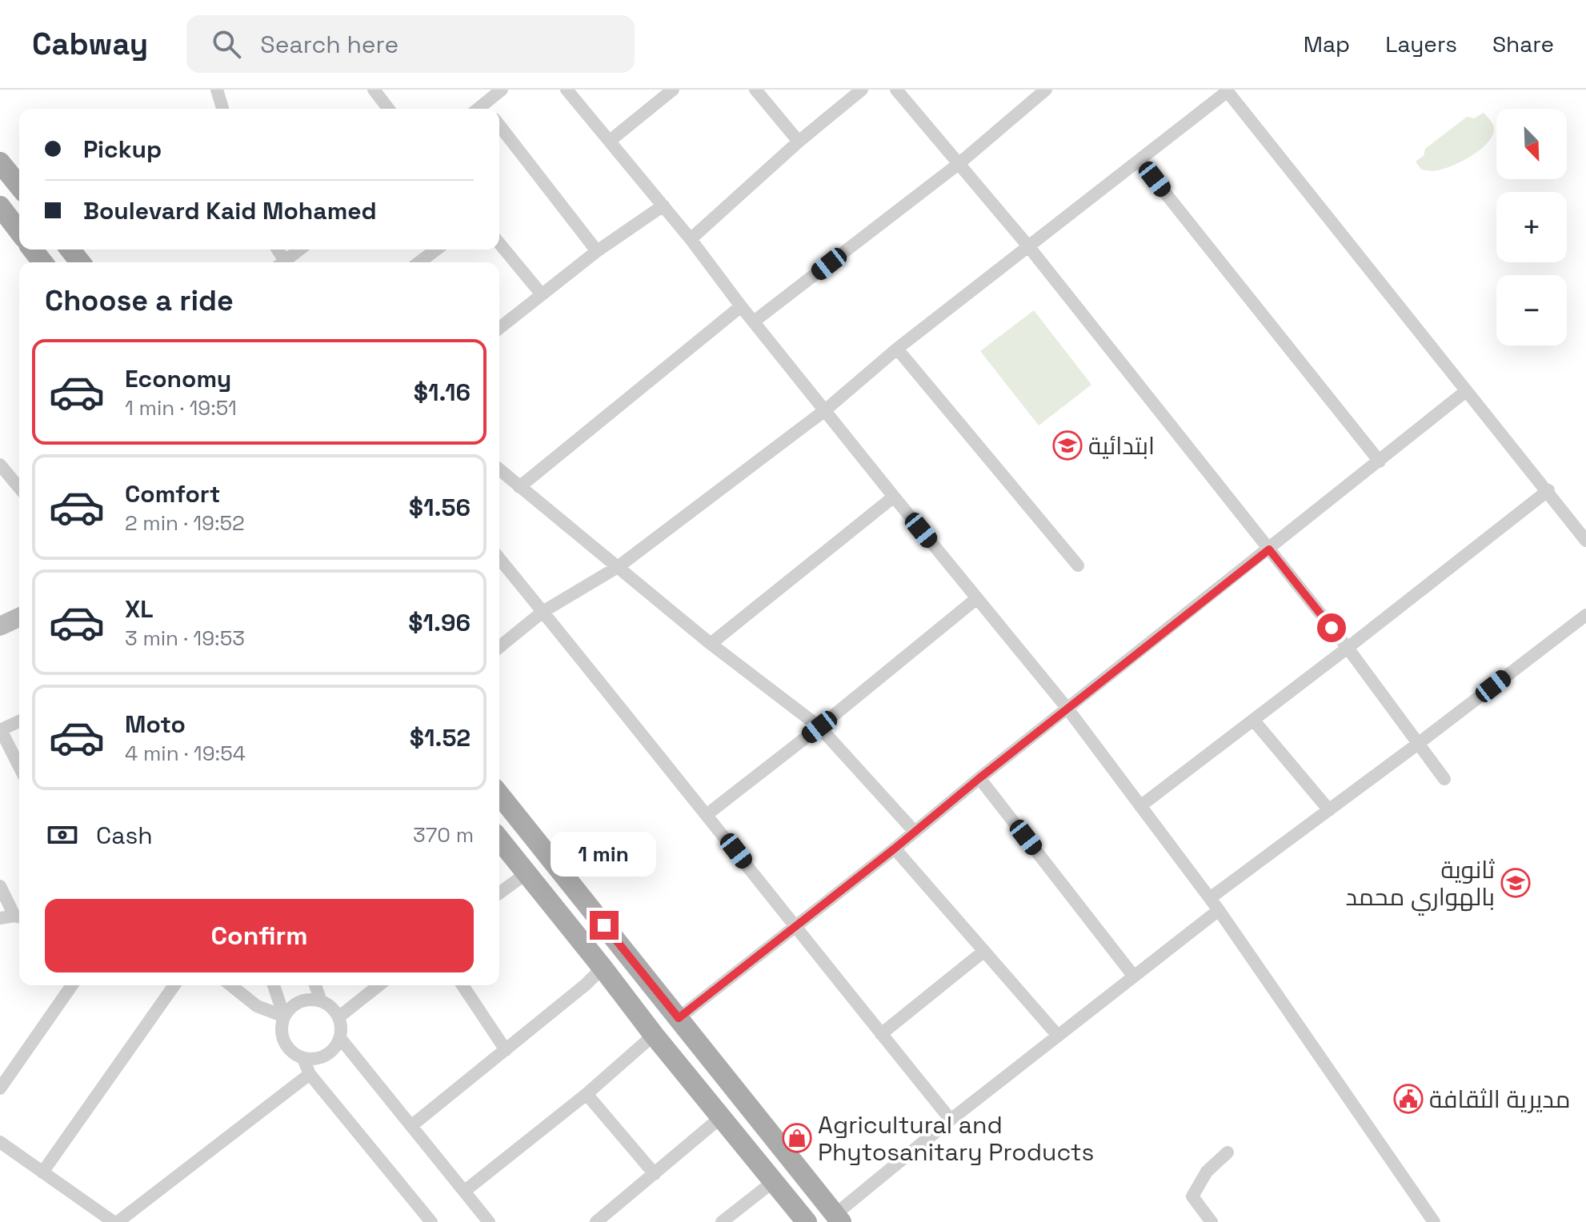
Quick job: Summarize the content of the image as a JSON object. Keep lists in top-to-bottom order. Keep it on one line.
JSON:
{"places":{"school or university":["ابتدائية","ثانوية بالهواري محمد"],"public building":["مديرية الثقافة"],"shop":["Agricultural and Phytosanitary Products"]},"north":"bottom right","page":{"header":"Cabway","search":"Search here","nav":["Map","Layers","Share"],"map_buttons":["+","−"],"banner":["Pickup","Boulevard Kaid Mohamed"],"heading":"Choose a ride","list":[{"name":"Economy","note":"1 min · 19:51","value":"$1.16"},{"name":"Comfort","note":"2 min · 19:52","value":"$1.56"},{"name":"XL","note":"3 min · 19:53","value":"$1.96"},{"name":"Moto","note":"4 min · 19:54","value":"$1.52"}],"pay":["Cash","370 m"],"bubble":"1 min","buttons":"Confirm"}}
